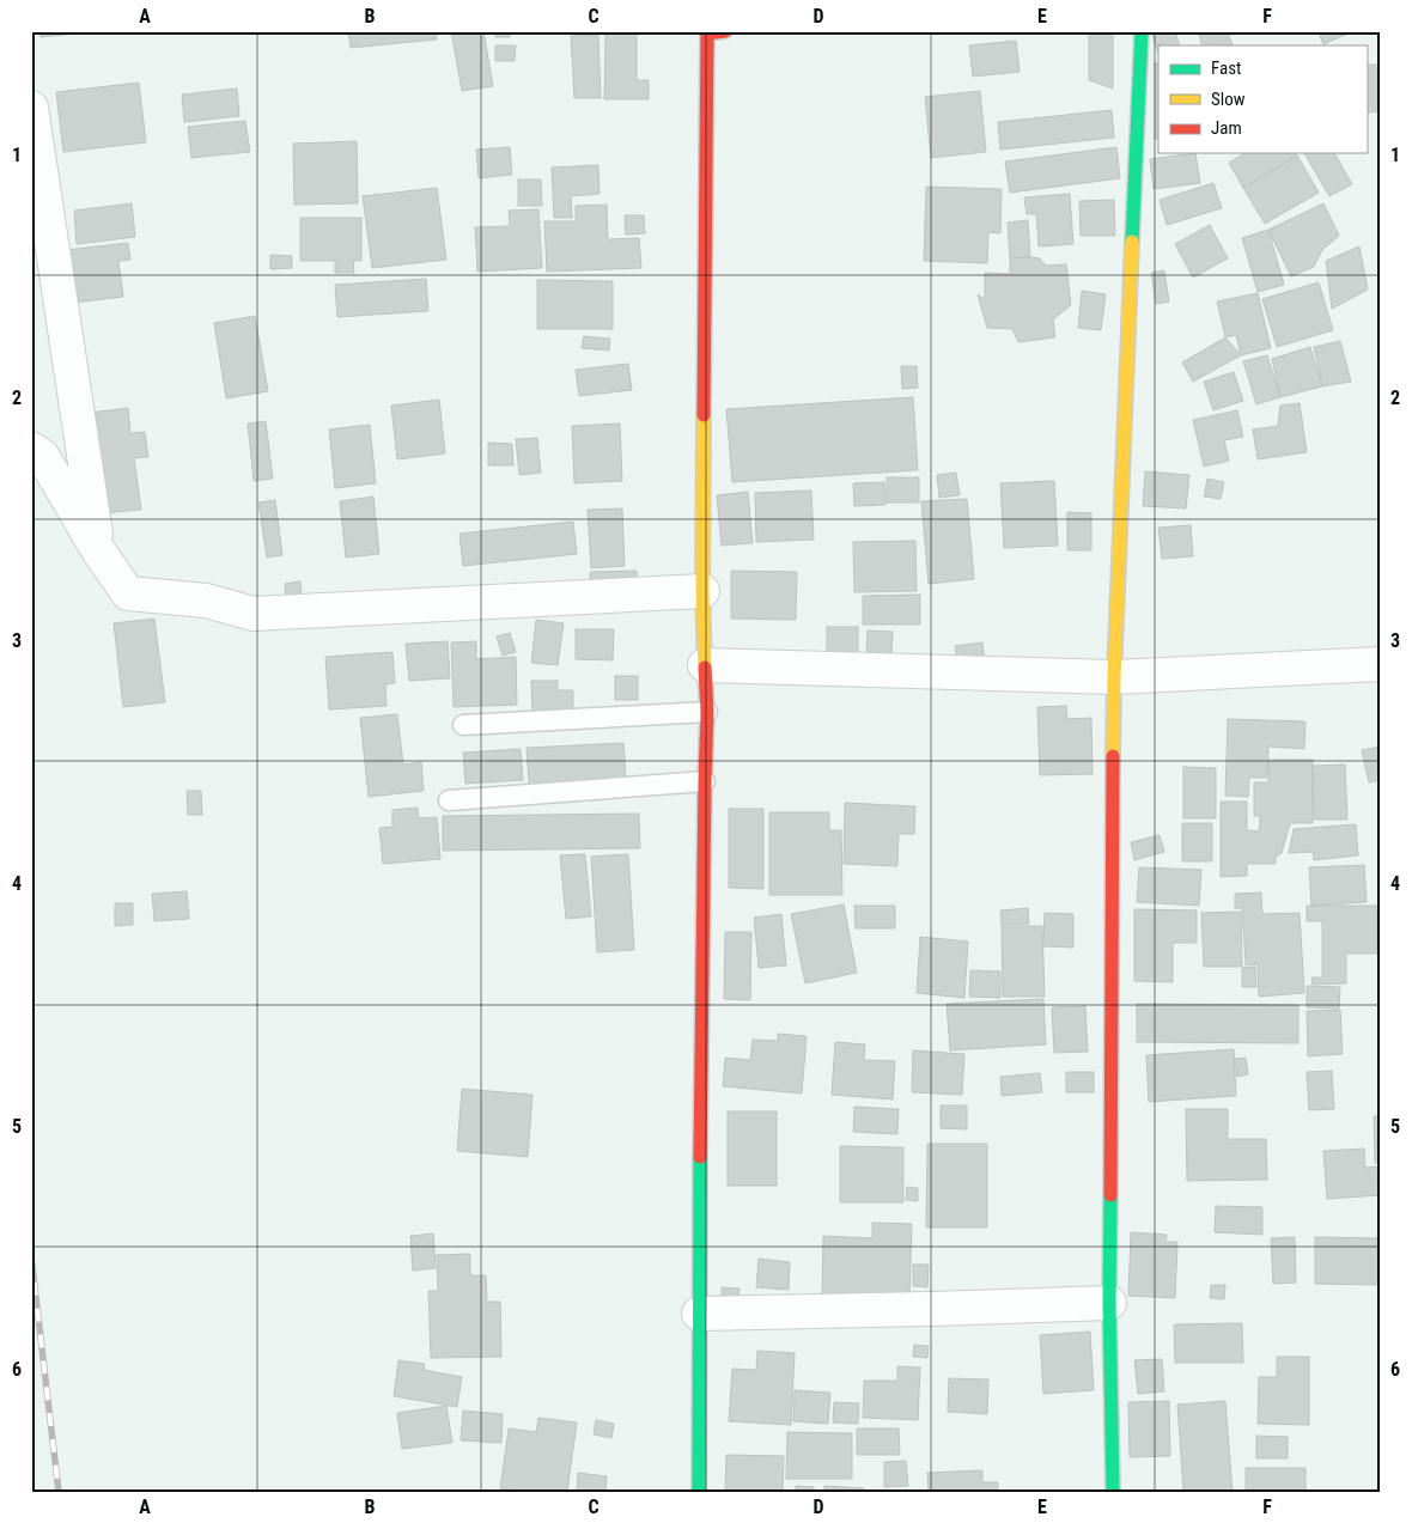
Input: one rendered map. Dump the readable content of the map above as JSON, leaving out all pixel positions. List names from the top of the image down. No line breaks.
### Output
{"legend":["Fast","Slow","Jam"],"grid":{"columns":["A","B","C","D","E","F"],"rows":["1","2","3","4","5","6"]}}
